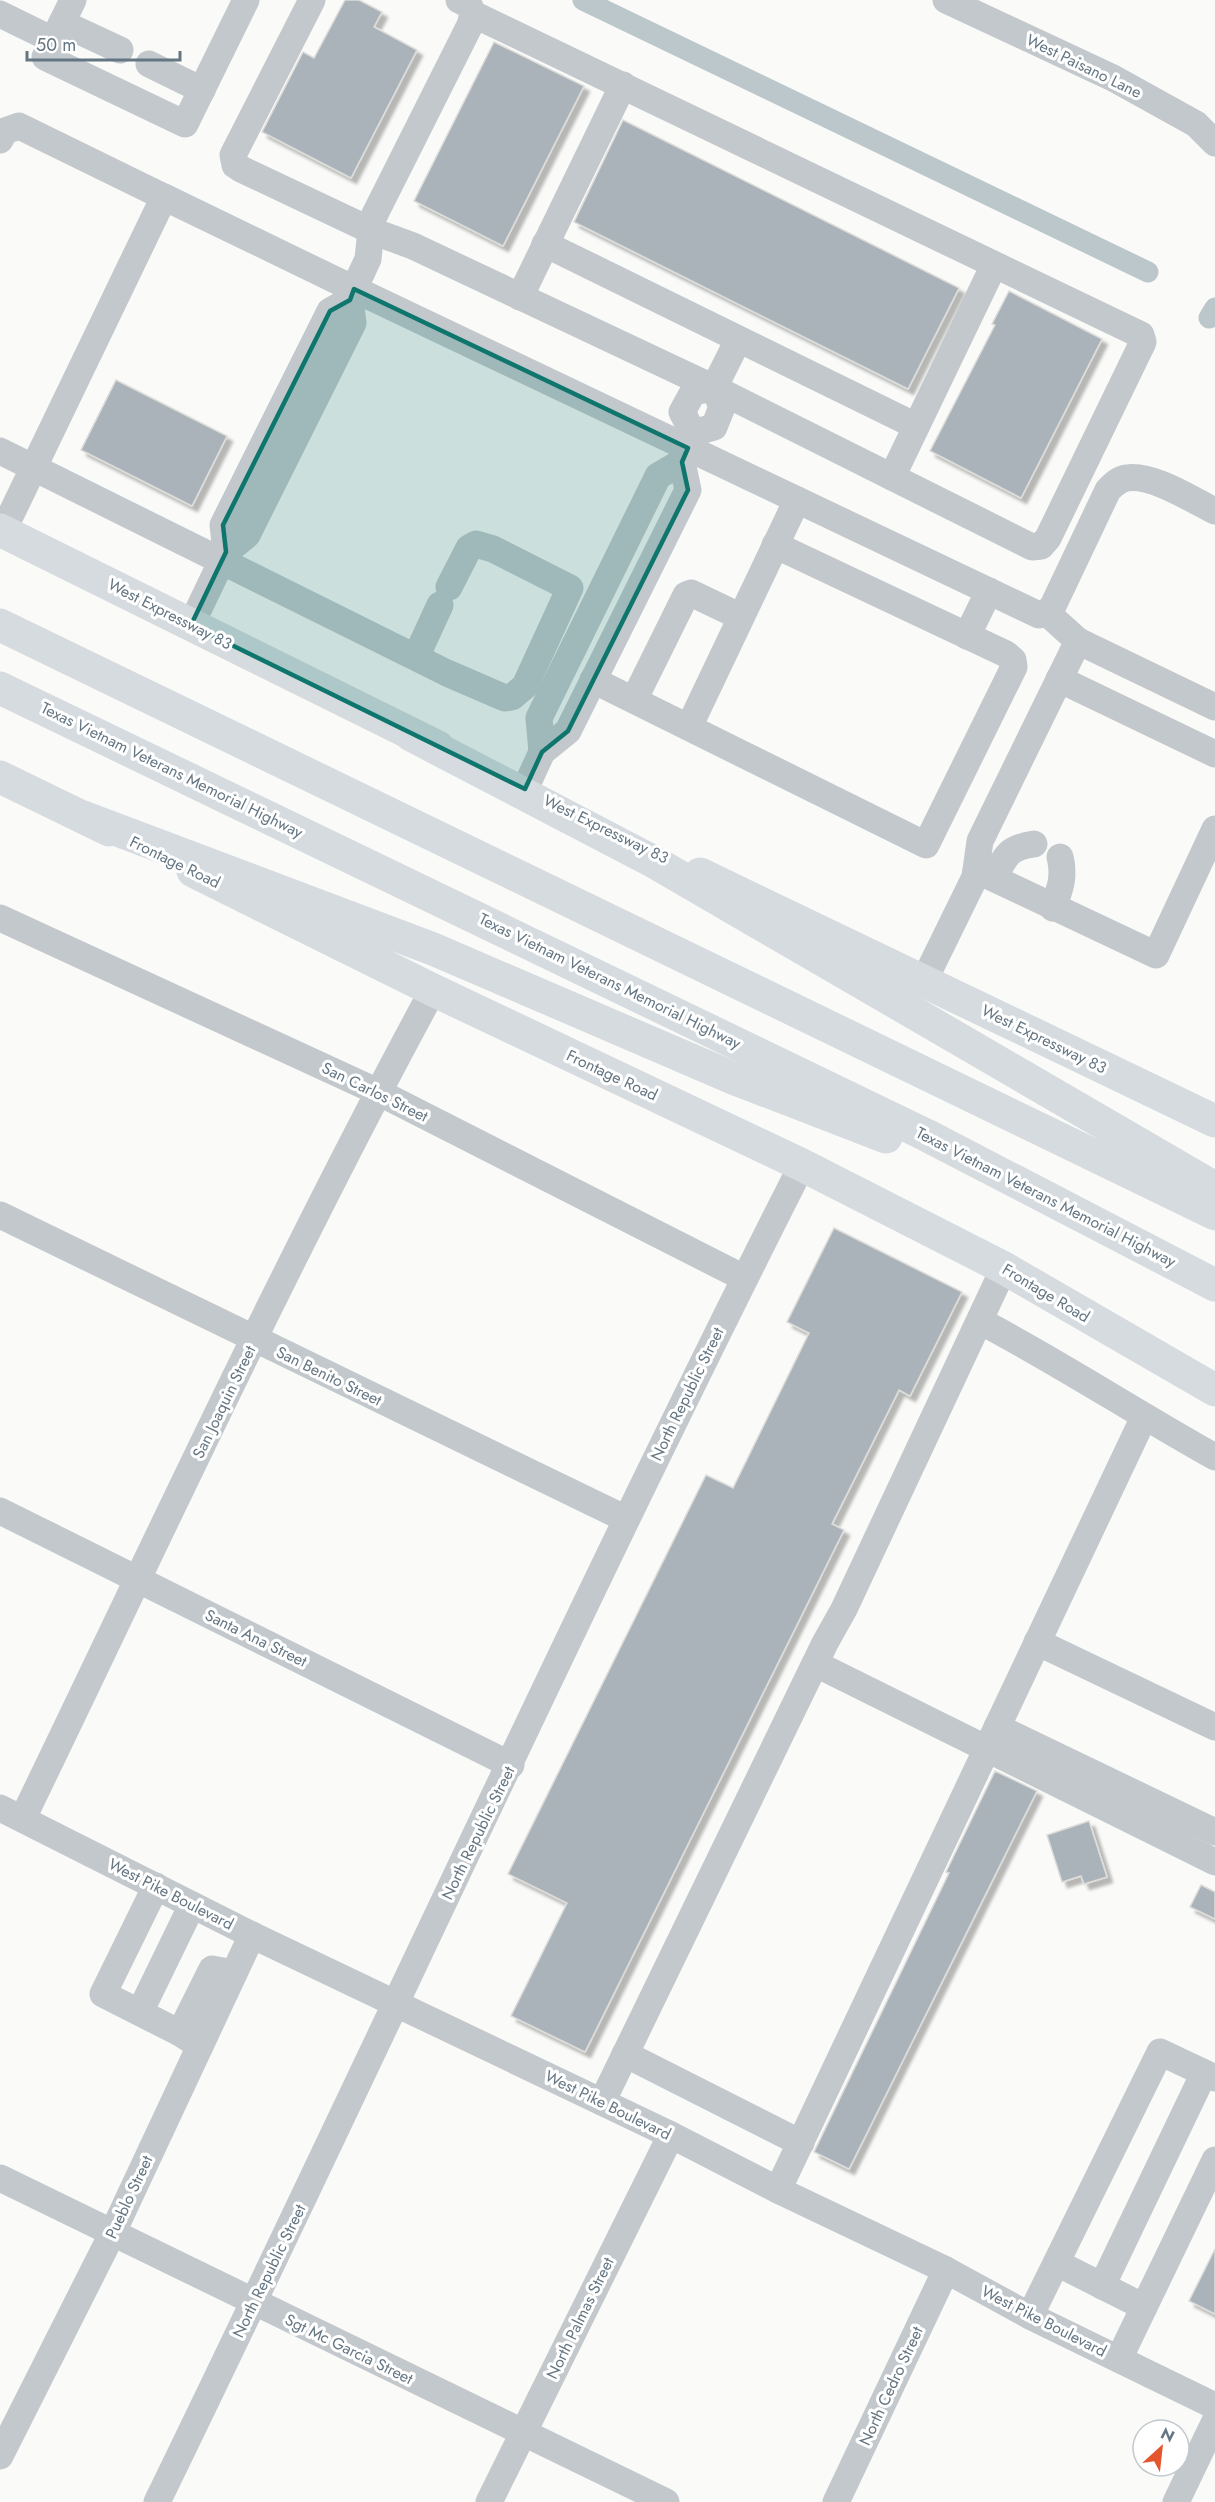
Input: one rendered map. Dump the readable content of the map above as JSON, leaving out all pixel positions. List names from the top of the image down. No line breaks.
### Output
{"streets":{"main road":["West Expressway 83","Texas Vietnam Veterans Memorial Highway","Frontage Road"],"street":["West Paisano Lane","San Carlos Street","San Benito Street","North Republic Street","San Joaquin Street","Santa Ana Street","West Pike Boulevard","Pueblo Street","North Palmas Street","Sgt Mc Garcia Street","North Cedro Street"]},"crossings":[["Frontage Road","North Republic Street"],["Frontage Road","San Joaquin Street"],["San Carlos Street","North Republic Street"],["San Carlos Street","San Joaquin Street"],["San Benito Street","North Republic Street"],["San Benito Street","San Joaquin Street"],["North Republic Street","Santa Ana Street"],["North Republic Street","West Pike Boulevard"],["North Republic Street","Sgt Mc Garcia Street"],["San Joaquin Street","Santa Ana Street"],["San Joaquin Street","West Pike Boulevard"],["West Pike Boulevard","Pueblo Street"],["West Pike Boulevard","North Palmas Street"],["West Pike Boulevard","North Cedro Street"],["Pueblo Street","Sgt Mc Garcia Street"],["North Palmas Street","Sgt Mc Garcia Street"]],"scale_bar":"50 m","north":"top right"}
